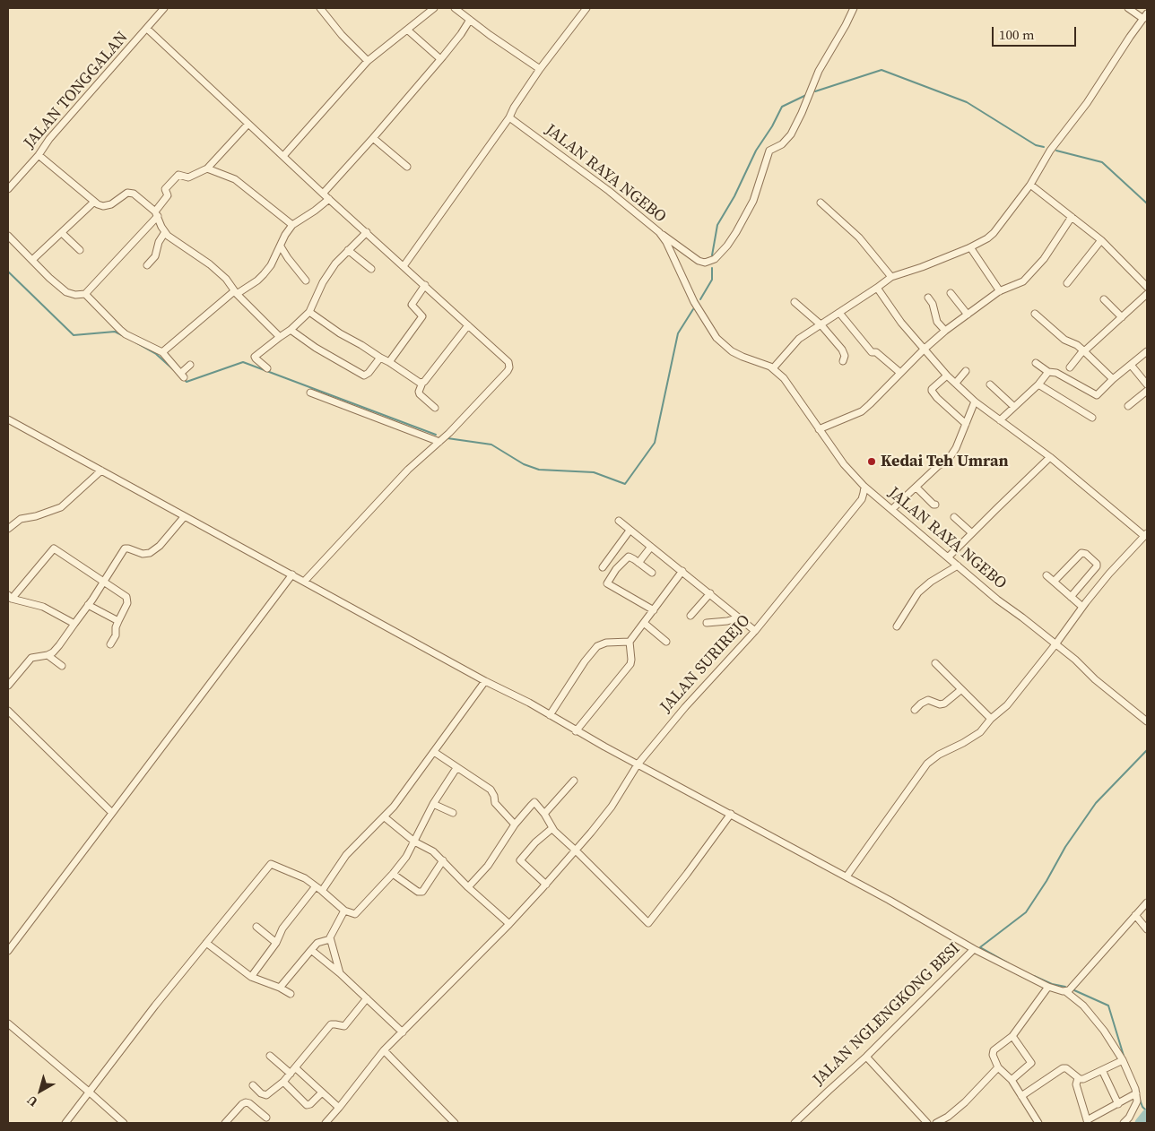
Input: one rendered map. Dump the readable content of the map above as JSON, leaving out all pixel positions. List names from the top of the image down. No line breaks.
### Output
{"streets":{"street":["JALAN TONGGALAN","JALAN RAYA NGEBO","JALAN SURIREJO","JALAN NGLENGKONG BESI"]},"crossings":[["JALAN RAYA NGEBO","JALAN SURIREJO"]],"places":["Kedai Teh Umran"],"scale_bar":"100 m","north":"bottom left"}
